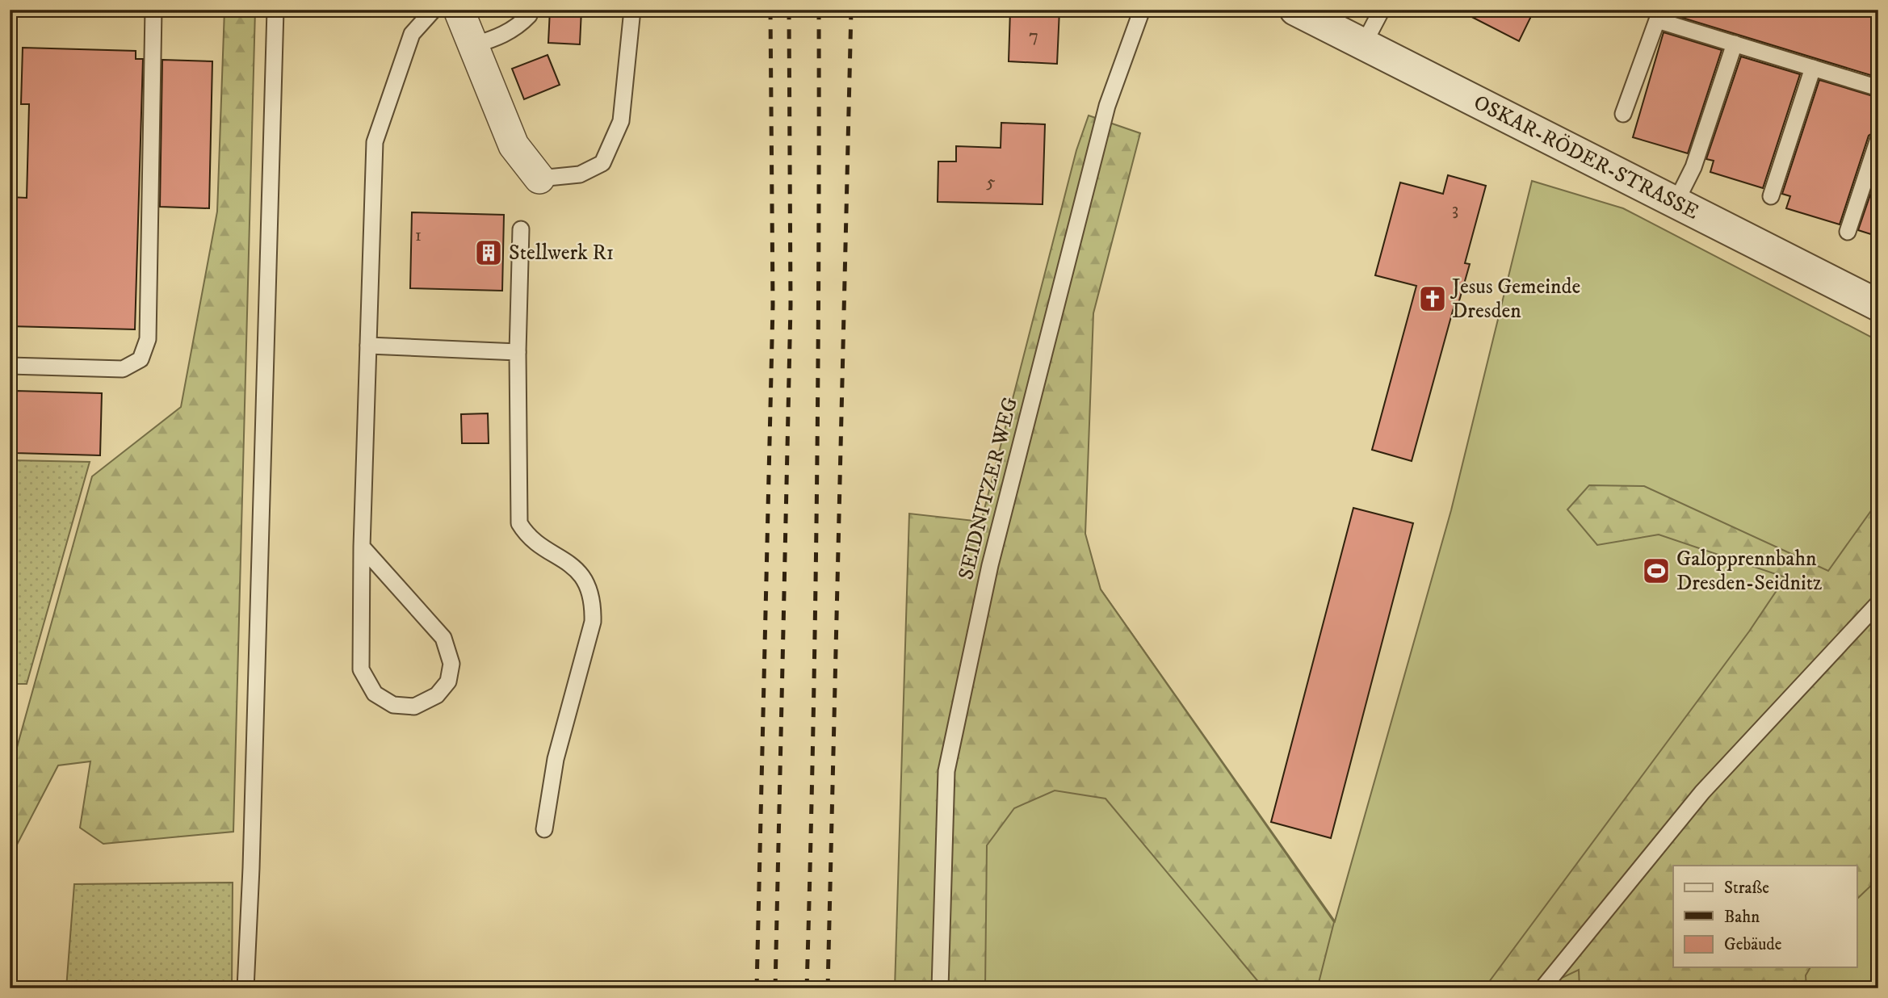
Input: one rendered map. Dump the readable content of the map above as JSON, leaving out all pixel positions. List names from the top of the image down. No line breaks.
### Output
{"streets":{"street":["OSKAR-RÖDER-STRASSE"],"lane":["SEIDNITZER WEG"]},"places":{"building":["Stellwerk R1"],"church":["Jesus Gemeinde Dresden"],"sports":["Galopprennbahn Dresden-Seidnitz"]},"house_numbers":["7","5","3","1"],"legend":["Straße","Bahn","Gebäude"]}
